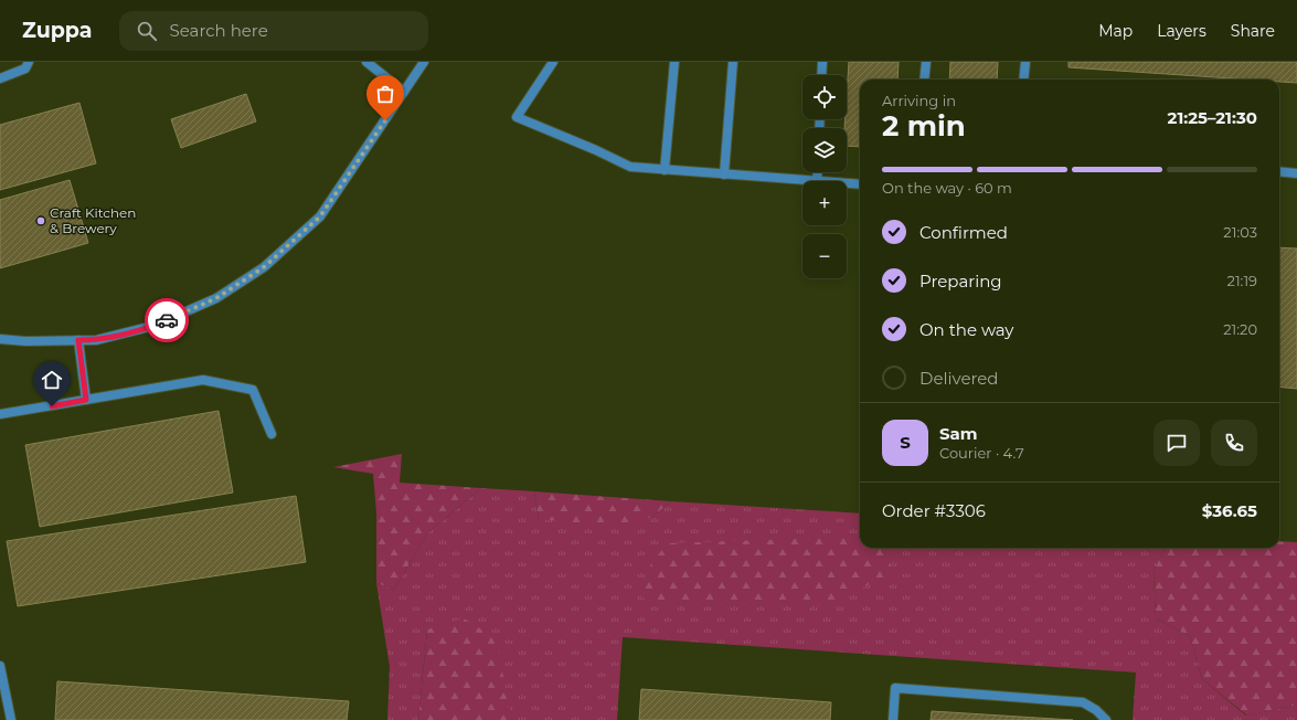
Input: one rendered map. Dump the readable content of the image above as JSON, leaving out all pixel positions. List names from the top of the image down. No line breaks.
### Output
{"places":["Craft Kitchen & Brewery"],"page":{"header":"Zuppa","search":"Search here","nav":["Map","Layers","Share"],"map_buttons":["+","−"],"heading":["2 min","Arriving in","21:25–21:30"],"panel":["Sam","Courier · 4.7","Order #3306","$36.65"],"bar":"On the way · 60 m","list":[["Confirmed","21:03"],["Preparing","21:19"],["On the way","21:20"],"Delivered"],"round":"S"}}
